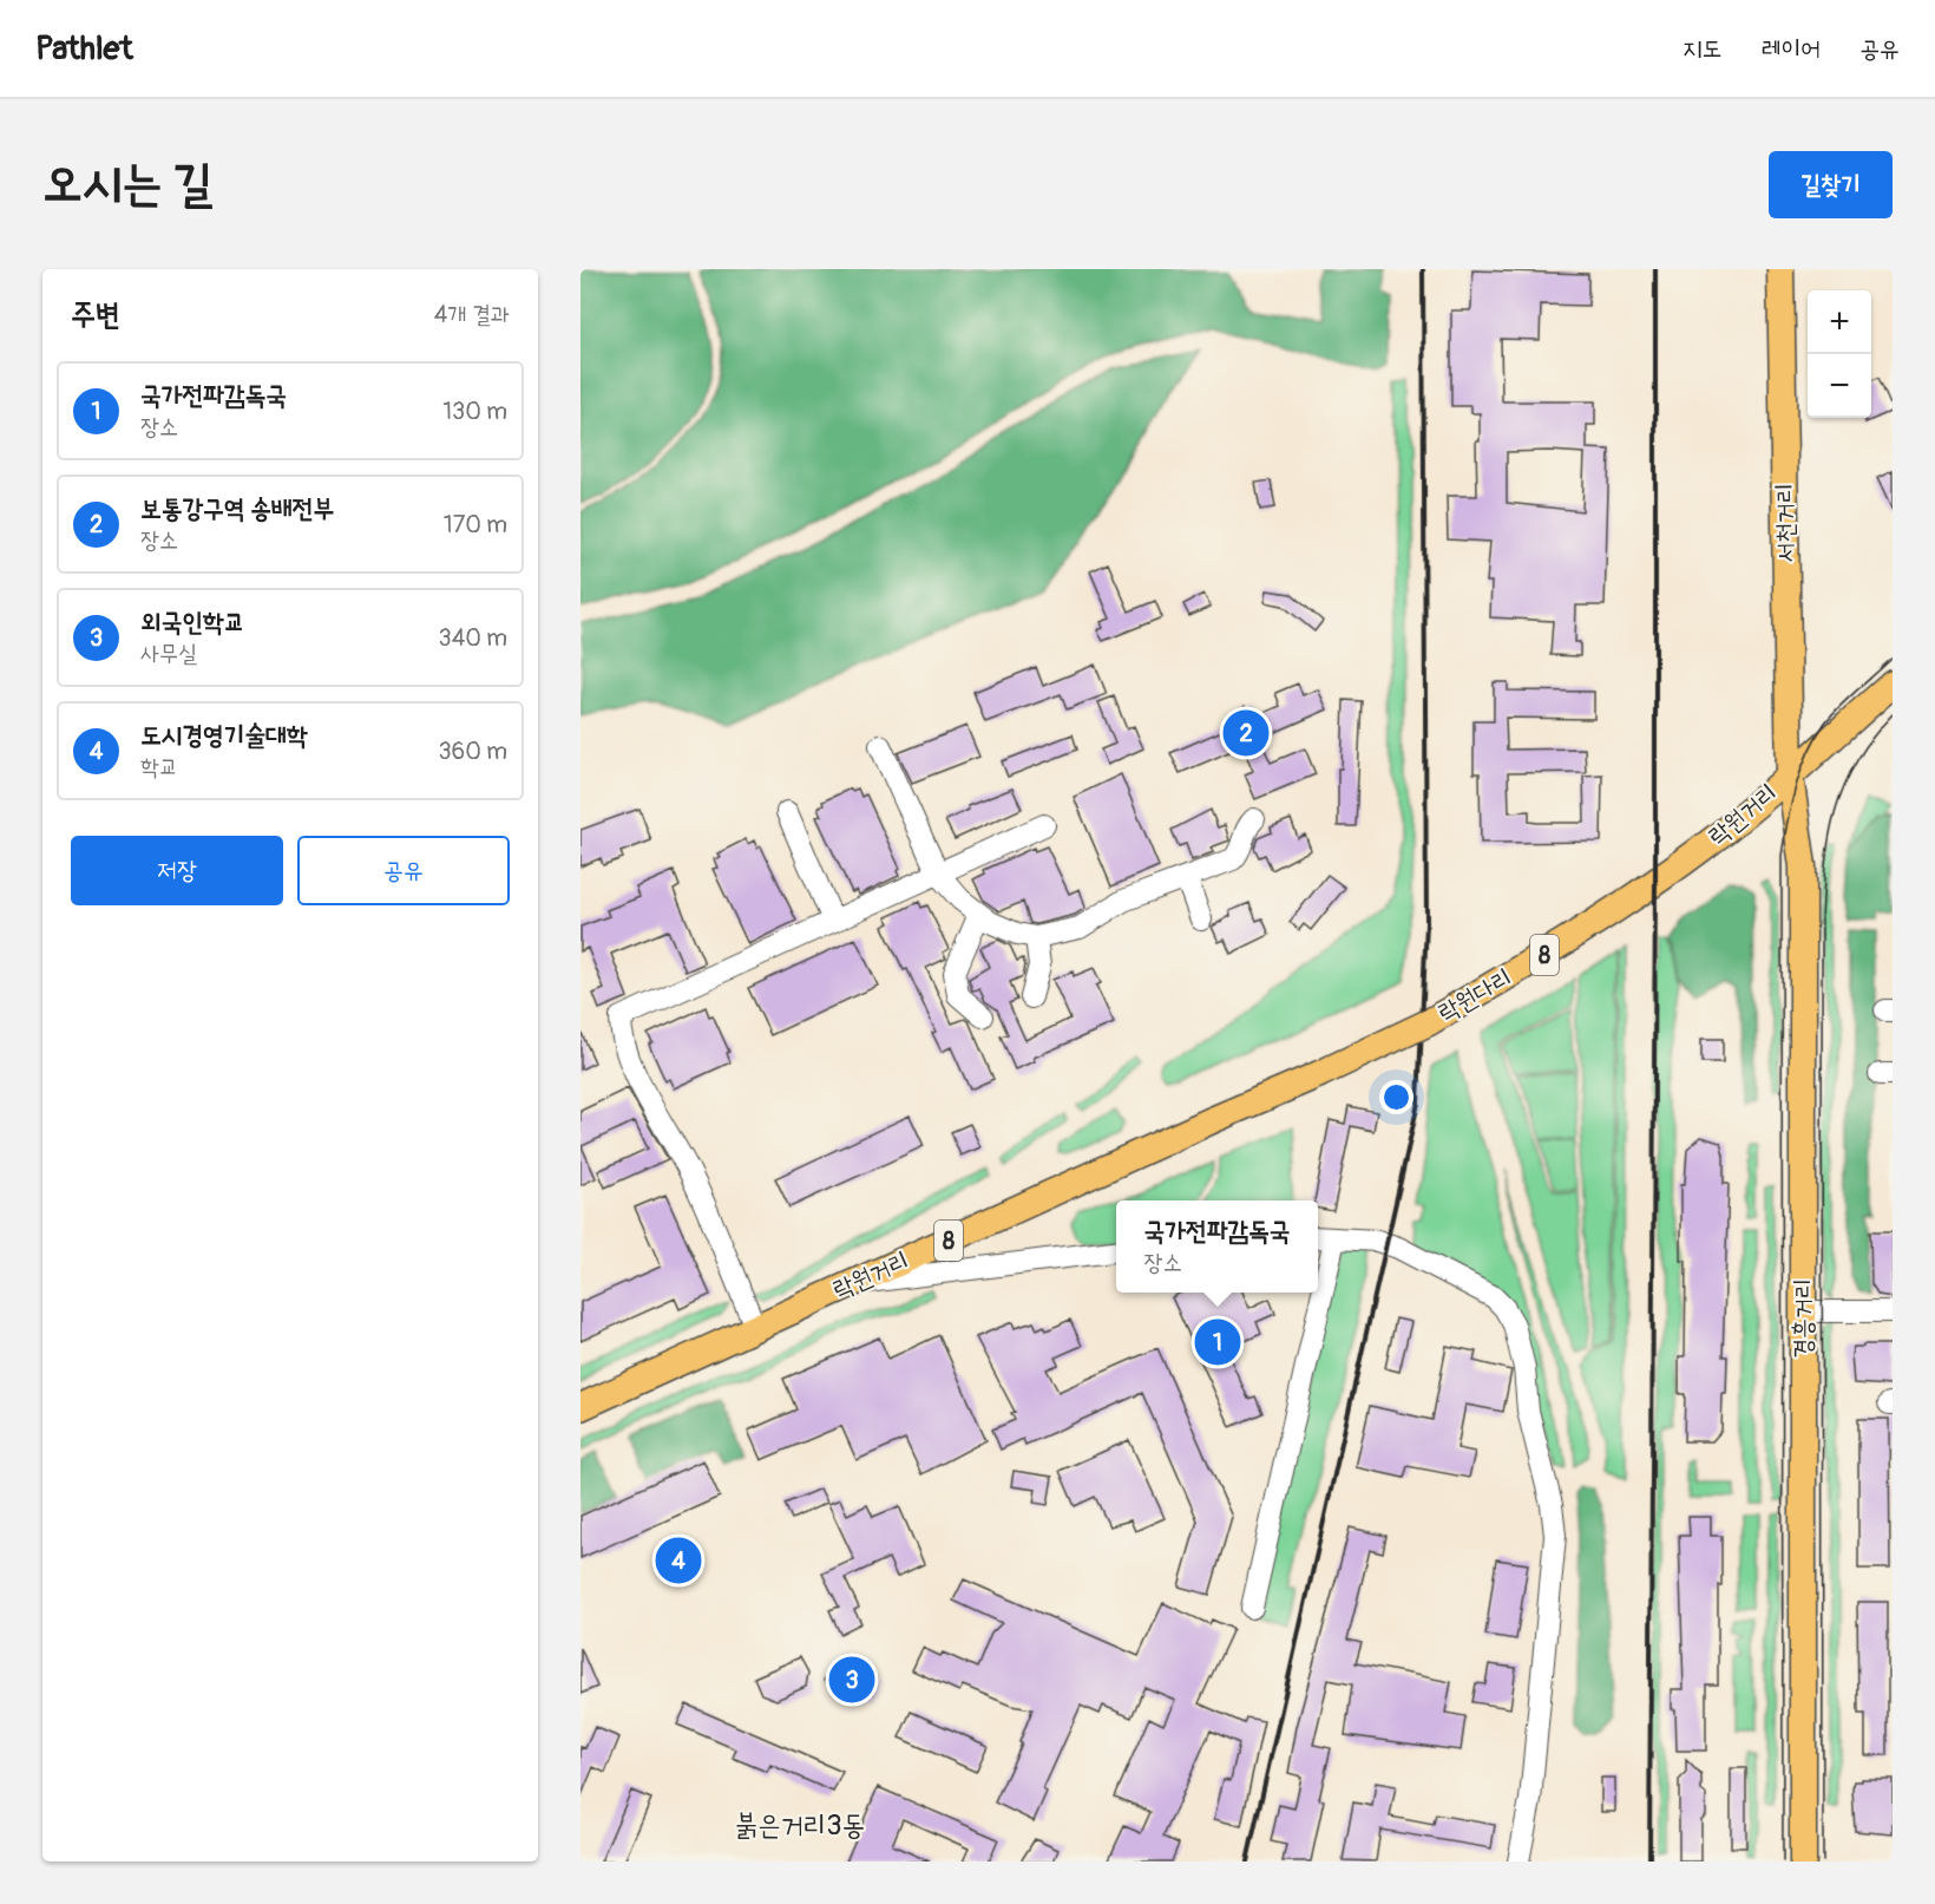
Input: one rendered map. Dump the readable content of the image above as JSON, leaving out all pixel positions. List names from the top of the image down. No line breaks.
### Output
{"streets":{"main road":["서천거리","락원거리","8","락원다리","경흥거리"]},"crossings":[["서천거리","락원거리"],["서천거리","8"],["서천거리","경흥거리"],["락원거리","8"],["락원거리","락원다리"],["락원거리","경흥거리"],["8","경흥거리"]],"districts":["붉은거리3동"],"page":{"header":"Pathlet","nav":["지도","레이어","공유"],"buttons":["길찾기",["저장","공유"]],"title":"오시는 길","heading":["주변","4개 결과"],"map_buttons":["+","−"],"list":[{"mark":"1","name":"국가전파감독국","note":"장소","value":"130 m"},{"mark":"2","name":"보통강구역 송배전부","note":"장소","value":"170 m"},{"mark":"3","name":"외국인학교","note":"사무실","value":"340 m"},{"mark":"4","name":"도시경영기술대학","note":"학교","value":"360 m"}],"pins":["2","1","4","3"],"popup":["국가전파감독국","장소"]}}
